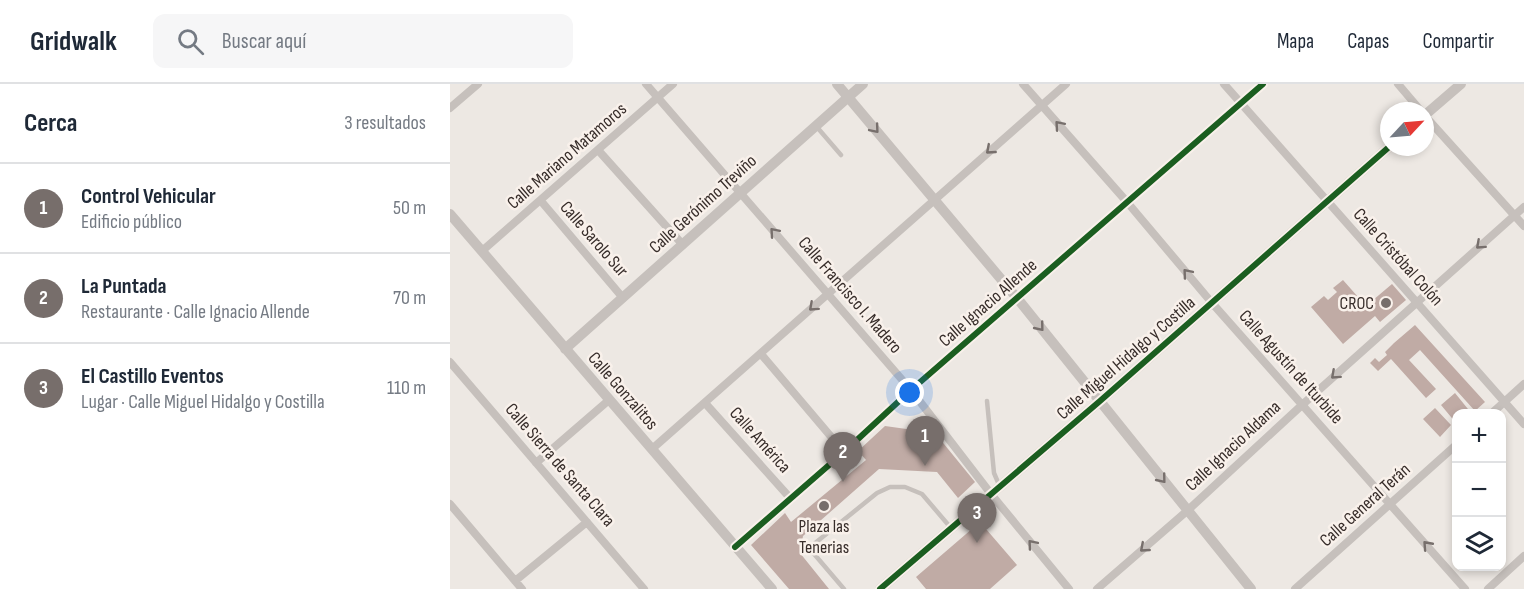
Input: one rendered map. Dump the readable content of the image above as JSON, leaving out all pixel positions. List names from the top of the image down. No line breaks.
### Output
{"streets":{"street":["Calle Mariano Matamoros","Calle Gerónimo Treviño","Calle Sarolo Sur","Calle Cristóbal Colón","Calle Francisco I. Madero","Calle Ignacio Allende","Calle Miguel Hidalgo y Costilla","Calle Agustín de Iturbide","Calle Gonzalitos","Calle América","Calle Ignacio Aldama","Calle Sierra de Santa Clara","Calle General Terán"]},"crossings":[["Calle Mariano Matamoros","Calle Sarolo Sur"],["Calle Mariano Matamoros","Calle Francisco I. Madero"],["Calle Mariano Matamoros","Calle Gonzalitos"],["Calle Gerónimo Treviño","Calle Sarolo Sur"],["Calle Gerónimo Treviño","Calle Francisco I. Madero"],["Calle Gerónimo Treviño","Calle Gonzalitos"],["Calle Cristóbal Colón","Calle Ignacio Allende"],["Calle Cristóbal Colón","Calle Miguel Hidalgo y Costilla"],["Calle Cristóbal Colón","Calle Ignacio Aldama"],["Calle Francisco I. Madero","Calle Ignacio Allende"],["Calle Francisco I. Madero","Calle Miguel Hidalgo y Costilla"],["Calle Ignacio Allende","Calle Agustín de Iturbide"],["Calle Ignacio Allende","Calle Gonzalitos"],["Calle Ignacio Allende","Calle América"],["Calle Miguel Hidalgo y Costilla","Calle Agustín de Iturbide"],["Calle Agustín de Iturbide","Calle Ignacio Aldama"],["Calle Agustín de Iturbide","Calle General Terán"]],"one_way":["Calle Francisco I. Madero","Calle Agustín de Iturbide","Calle Ignacio Aldama"],"places":["CROC","Plaza las Tenerias"],"north":"top right","page":{"header":"Gridwalk","search":"Buscar aquí","nav":["Mapa","Capas","Compartir"],"heading":["Cerca","3 resultados"],"list":[{"mark":"1","name":"Control Vehicular","note":"Edificio público","value":"50 m"},{"mark":"2","name":"La Puntada","note":"Restaurante · Calle Ignacio Allende","value":"70 m"},{"mark":"3","name":"El Castillo Eventos","note":"Lugar · Calle Miguel Hidalgo y Costilla","value":"110 m"}],"map_buttons":["+","−"],"pins":["1","2","3"]}}
